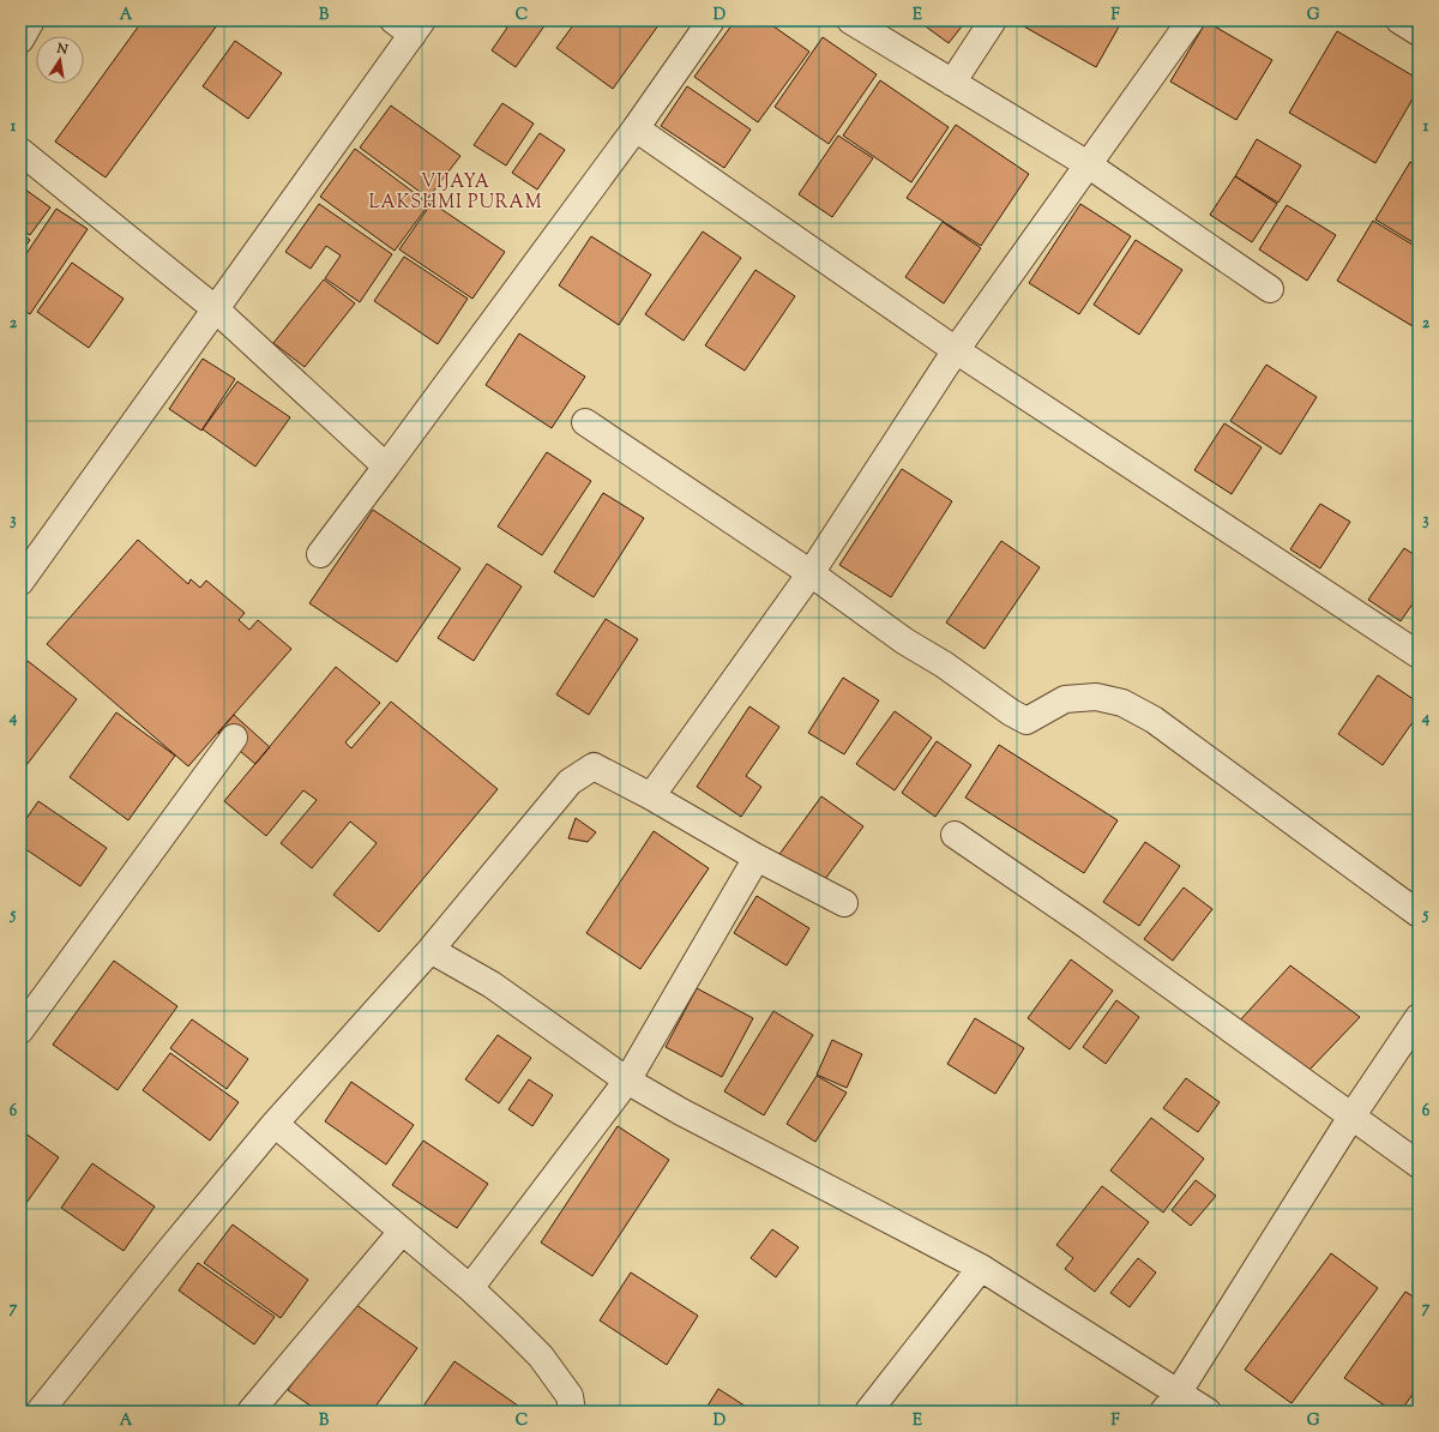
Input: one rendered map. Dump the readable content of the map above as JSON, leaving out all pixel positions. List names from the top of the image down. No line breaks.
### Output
{"districts":["VIJAYA LAKSHMI PURAM"],"north":"top","grid":{"columns":["A","B","C","D","E","F","G"],"rows":["1","2","3","4","5","6","7"]}}
